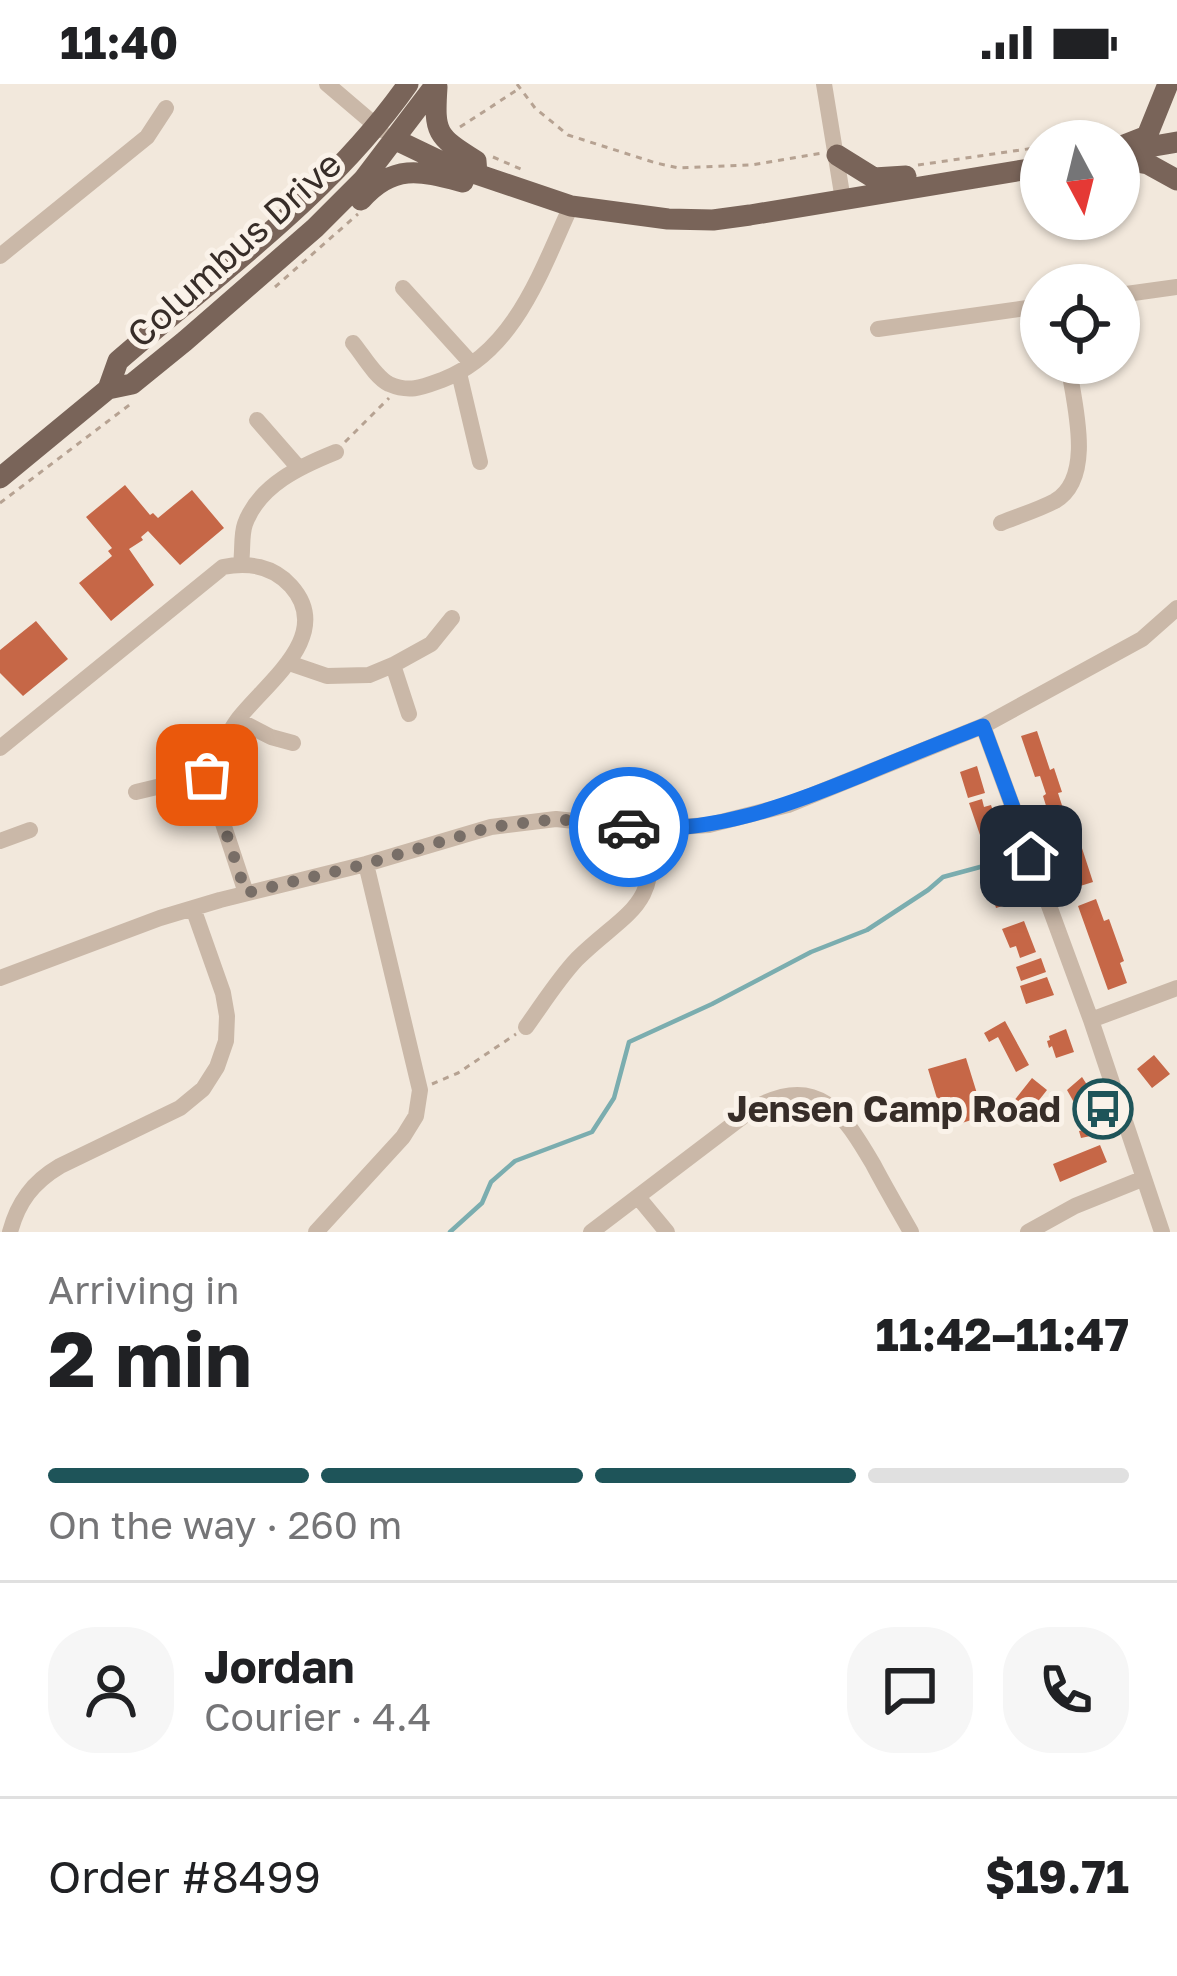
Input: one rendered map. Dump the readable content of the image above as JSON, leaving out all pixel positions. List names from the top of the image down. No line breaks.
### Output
{"streets":{"main road":["Columbus Drive"]},"places":{"bus stop":["Jensen Camp Road"]},"north":"bottom","page":{"status":"11:40","heading":["2 min","Arriving in","11:42–11:47"],"panel":["Jordan","Courier · 4.4","Order #8499","$19.71"],"bar":"On the way · 260 m"}}
